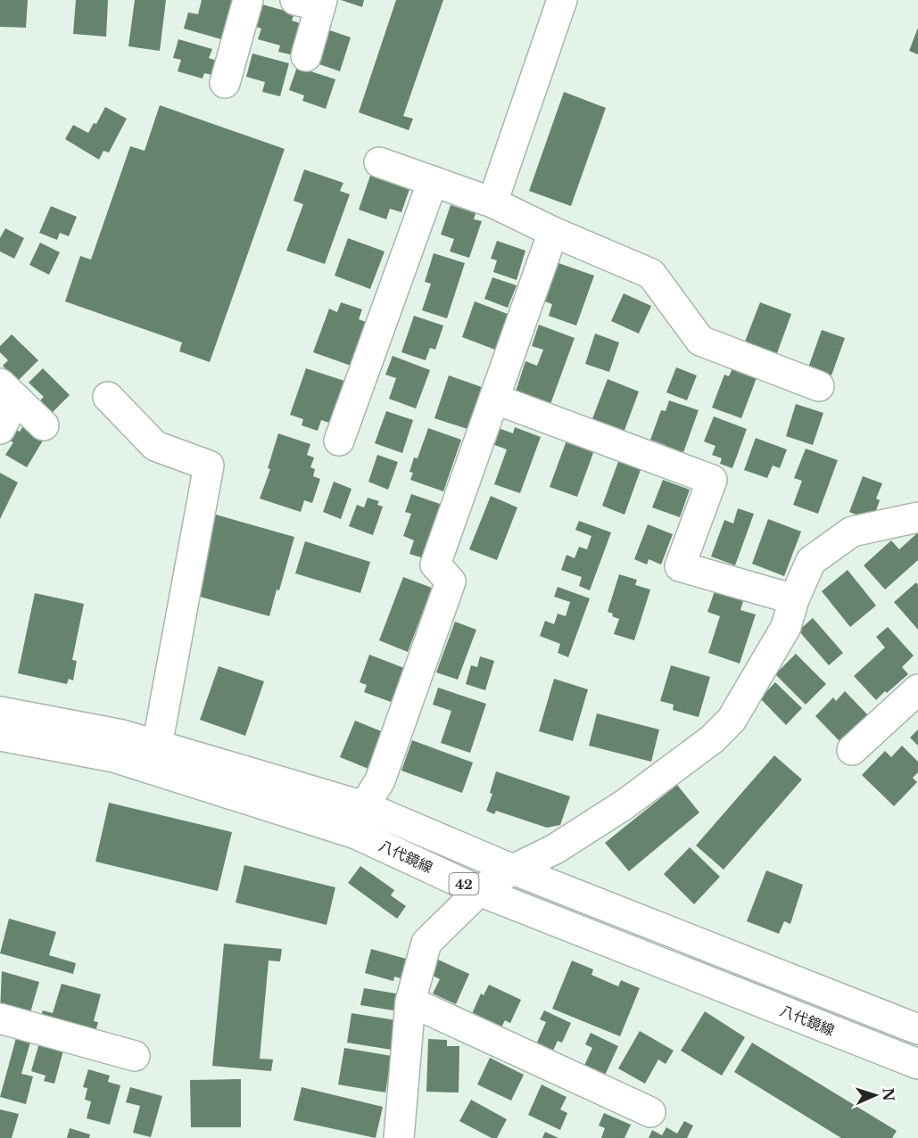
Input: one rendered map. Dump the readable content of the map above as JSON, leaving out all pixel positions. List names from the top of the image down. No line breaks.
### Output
{"streets":{"street":["八代鏡線","42"]},"north":"right"}
